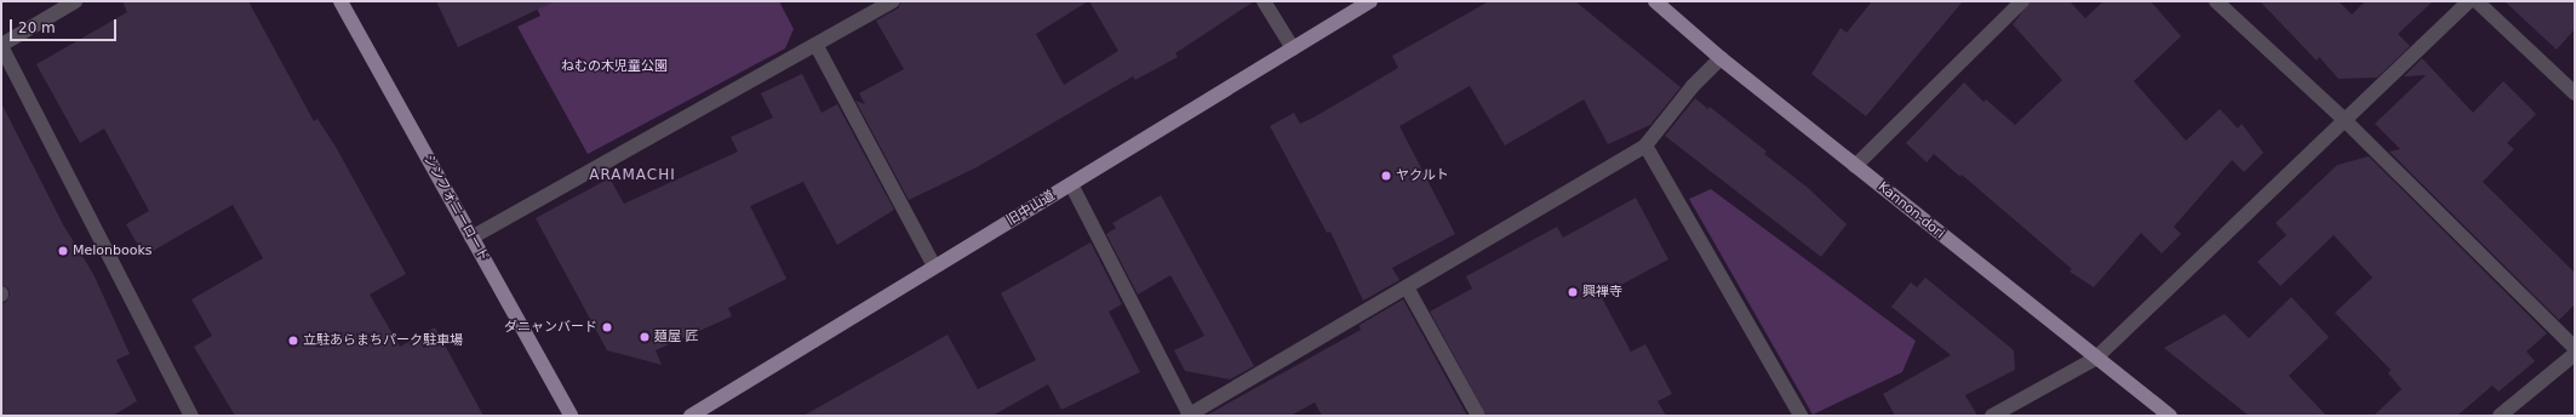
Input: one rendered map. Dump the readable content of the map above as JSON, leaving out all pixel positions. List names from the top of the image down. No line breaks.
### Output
{"streets":{"main road":["シンフォニーロード","旧中山道","Kannon-dori"]},"districts":["ARAMACHI"],"parks":["ねむの木児童公園"],"places":["ヤクルト","Melonbooks","興禅寺","ダニャンバード","麺屋 匠","立駐あらまちパーク駐車場"],"scale_bar":"20 m"}
